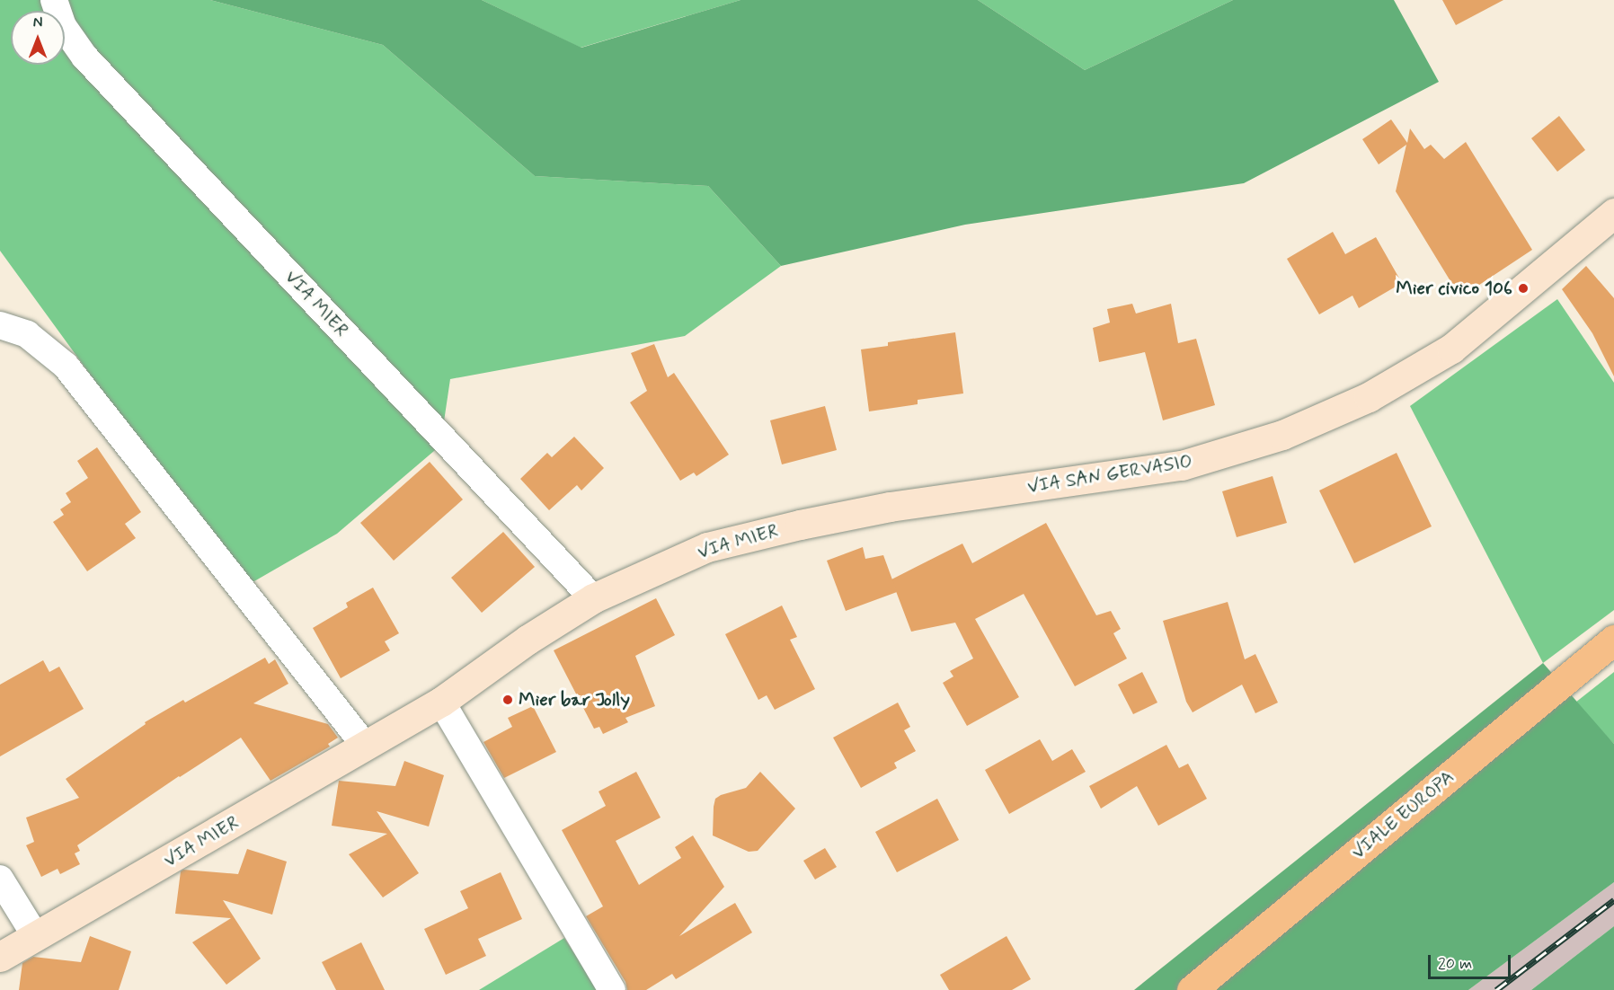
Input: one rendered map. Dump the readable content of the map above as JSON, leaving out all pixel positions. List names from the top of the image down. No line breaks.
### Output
{"streets":{"main road":["VIALE EUROPA"],"street":["VIA MIER","VIA SAN GERVASIO"]},"crossings":[["VIA MIER","VIA SAN GERVASIO"]],"places":["Mier civico 106","Mier bar Jolly"],"scale_bar":"20 m","north":"top"}
